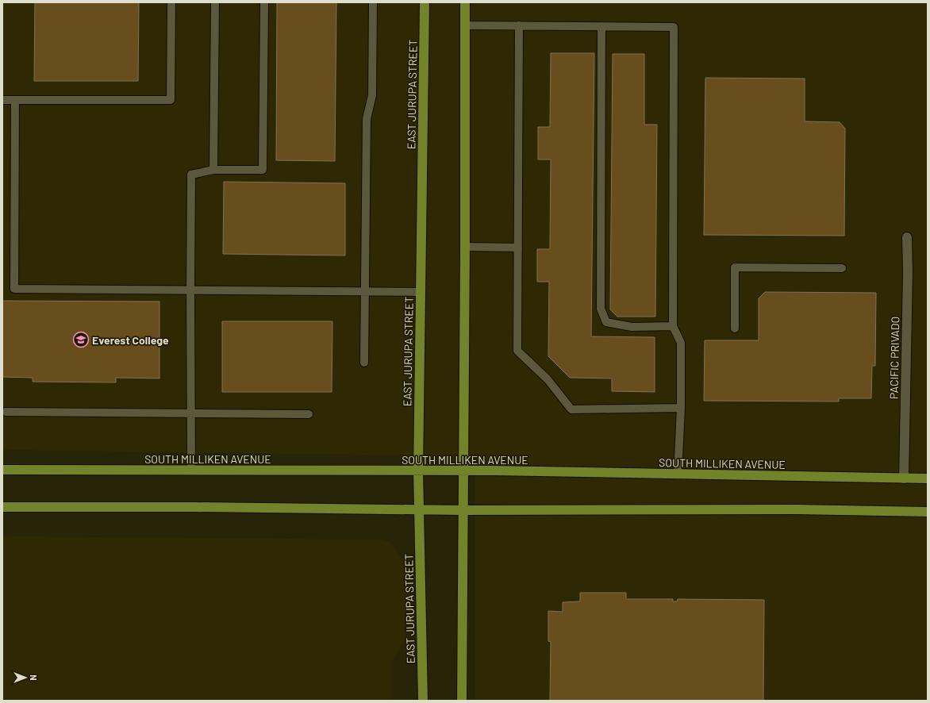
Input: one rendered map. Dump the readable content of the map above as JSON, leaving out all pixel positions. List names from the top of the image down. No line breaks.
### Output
{"streets":{"main road":["EAST JURUPA STREET","SOUTH MILLIKEN AVENUE"],"street":["PACIFIC PRIVADO"]},"crossings":[["EAST JURUPA STREET","SOUTH MILLIKEN AVENUE"],["PACIFIC PRIVADO","SOUTH MILLIKEN AVENUE"]],"places":{"school or university":["Everest College"]},"north":"right"}
